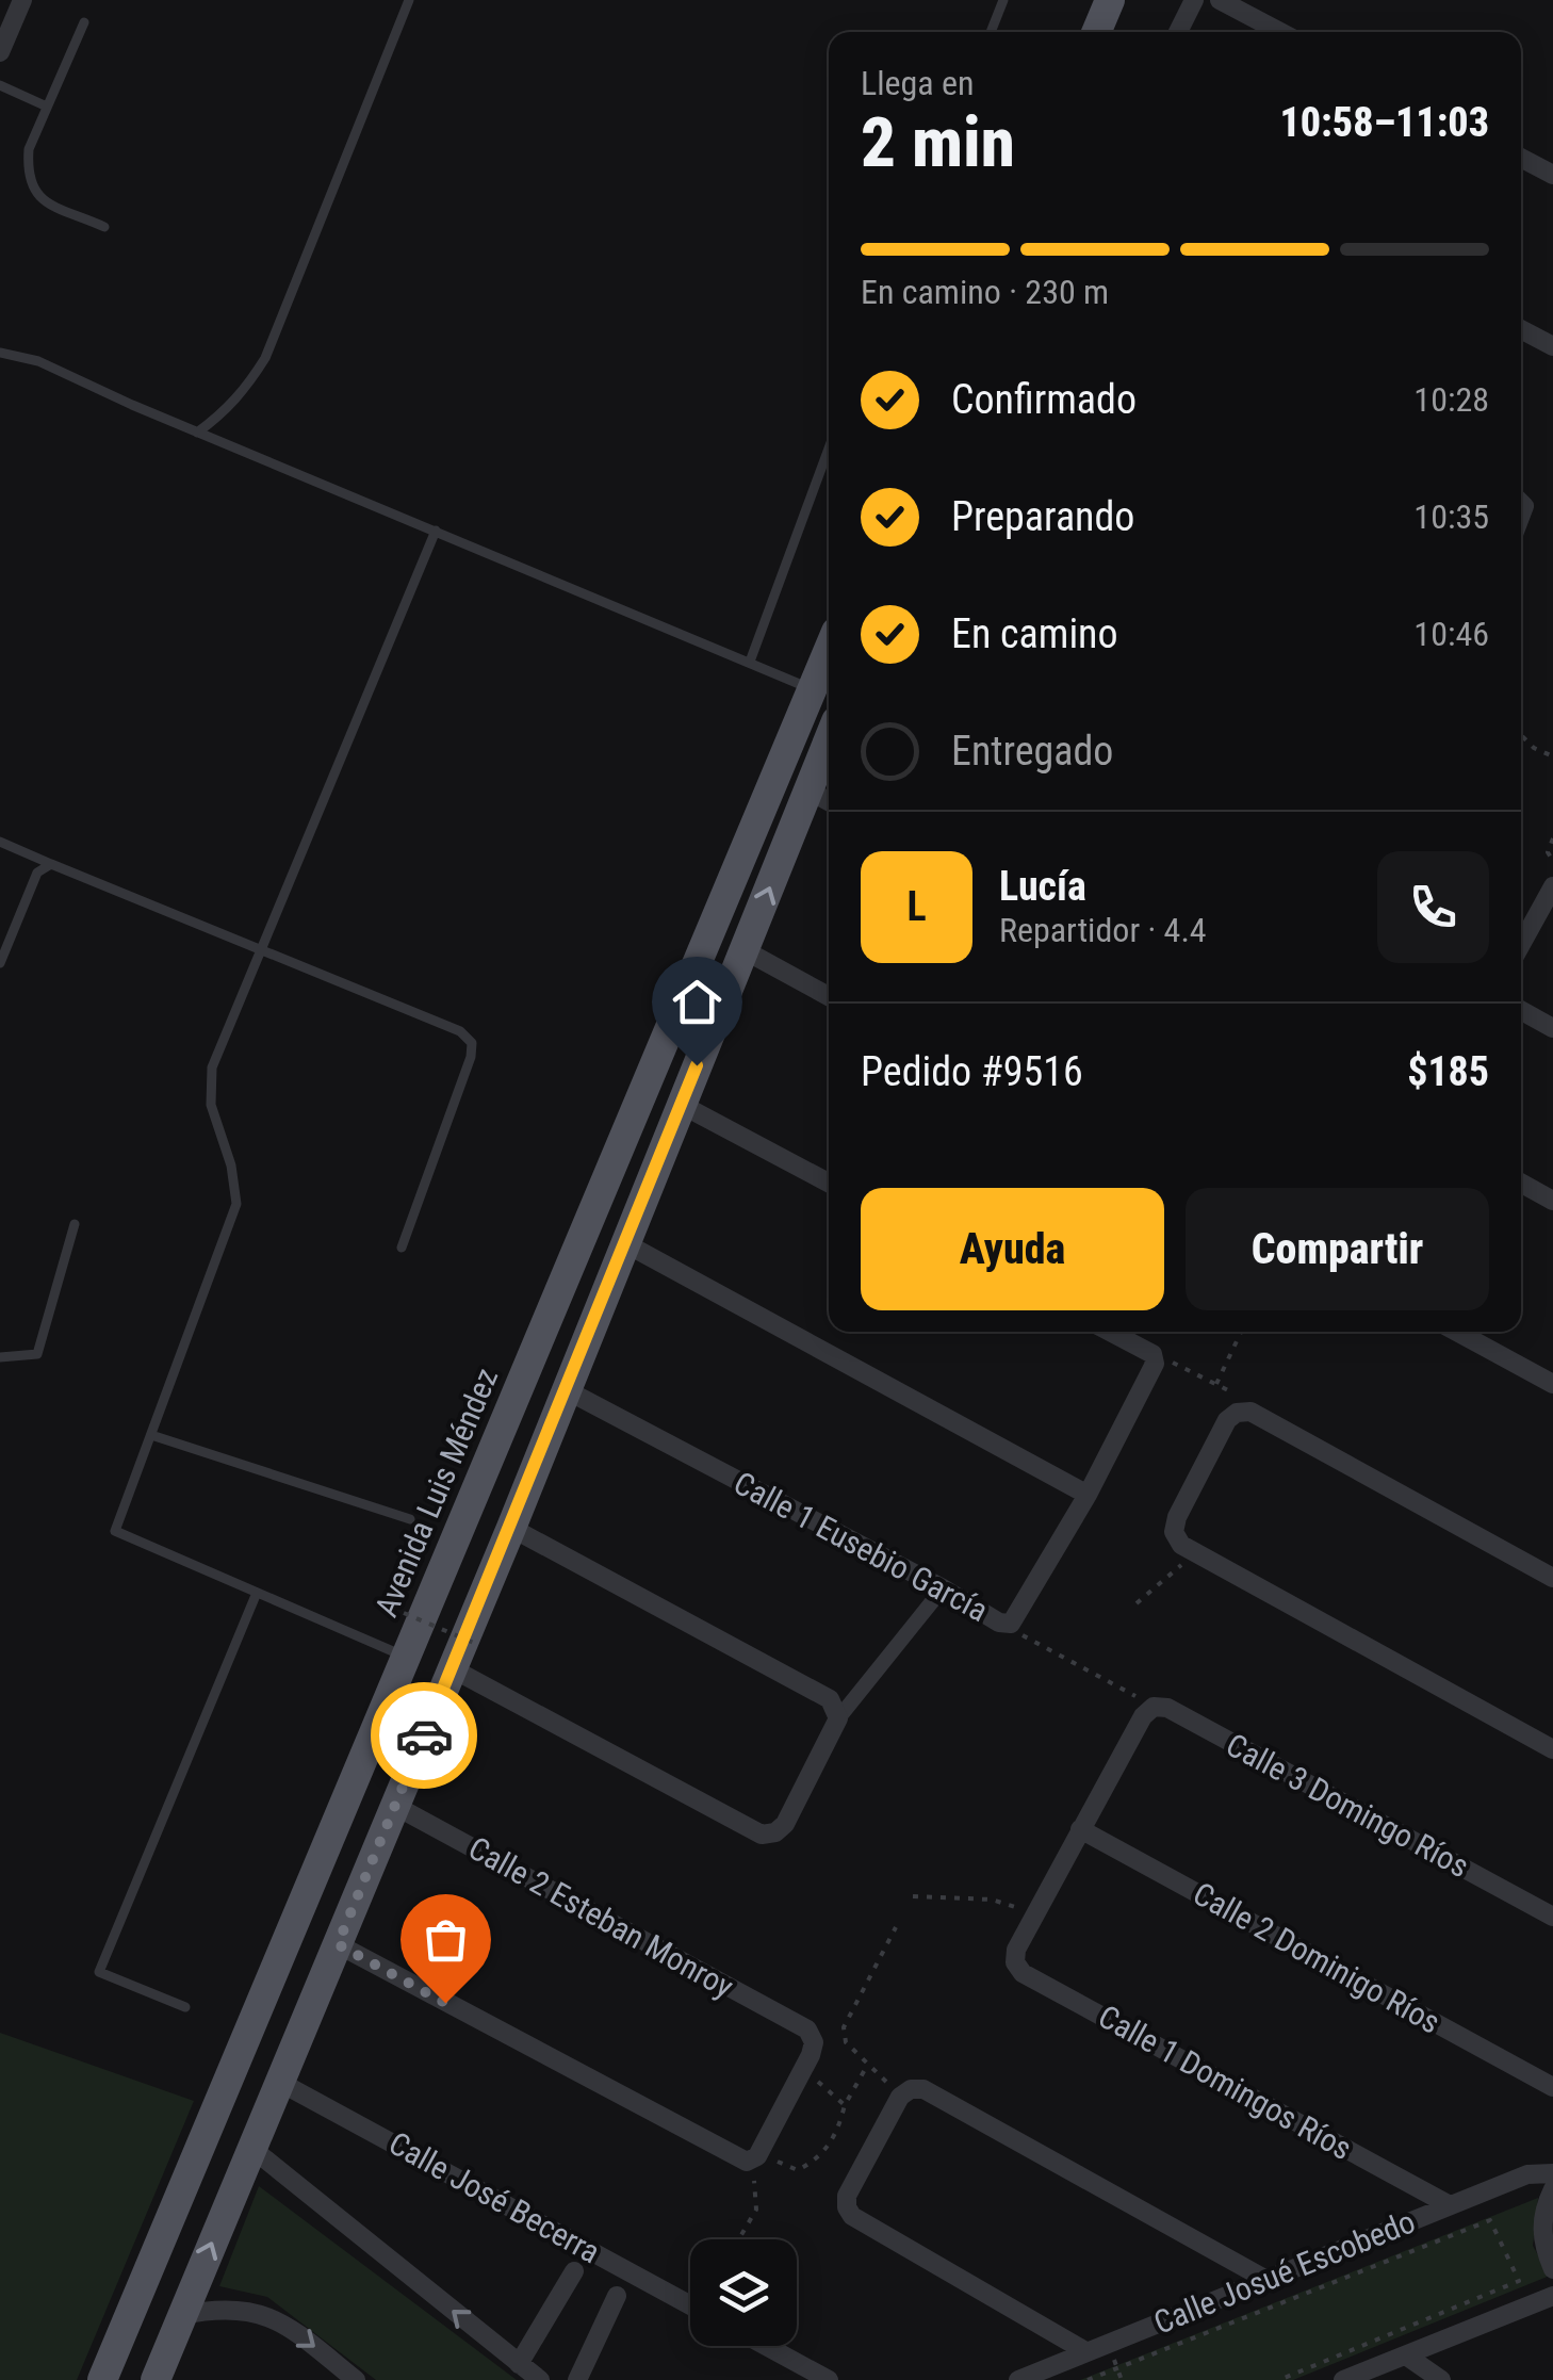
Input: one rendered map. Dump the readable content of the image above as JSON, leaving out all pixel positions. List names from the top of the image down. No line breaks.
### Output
{"streets":{"main road":["Avenida Luis Méndez"],"street":["Calle 1 Eusebio García","Calle 3 Domingo Ríos","Calle 2 Esteban Monroy","Calle 2 Dominigo Ríos","Calle 1 Domingos Ríos","Calle José Becerra","Calle Josué Escobedo"]},"crossings":[["Calle 1 Eusebio García","Calle 3 Domingo Ríos"],["Calle 1 Domingos Ríos","Calle Josué Escobedo"]],"page":{"heading":["2 min","Llega en","10:58–11:03"],"panel":["Lucía","Repartidor · 4.4","Pedido #9516","$185"],"bar":"En camino · 230 m","list":[["Confirmado","10:28"],["Preparando","10:35"],["En camino","10:46"],"Entregado"],"round":"L","buttons":["Ayuda","Compartir"]}}
